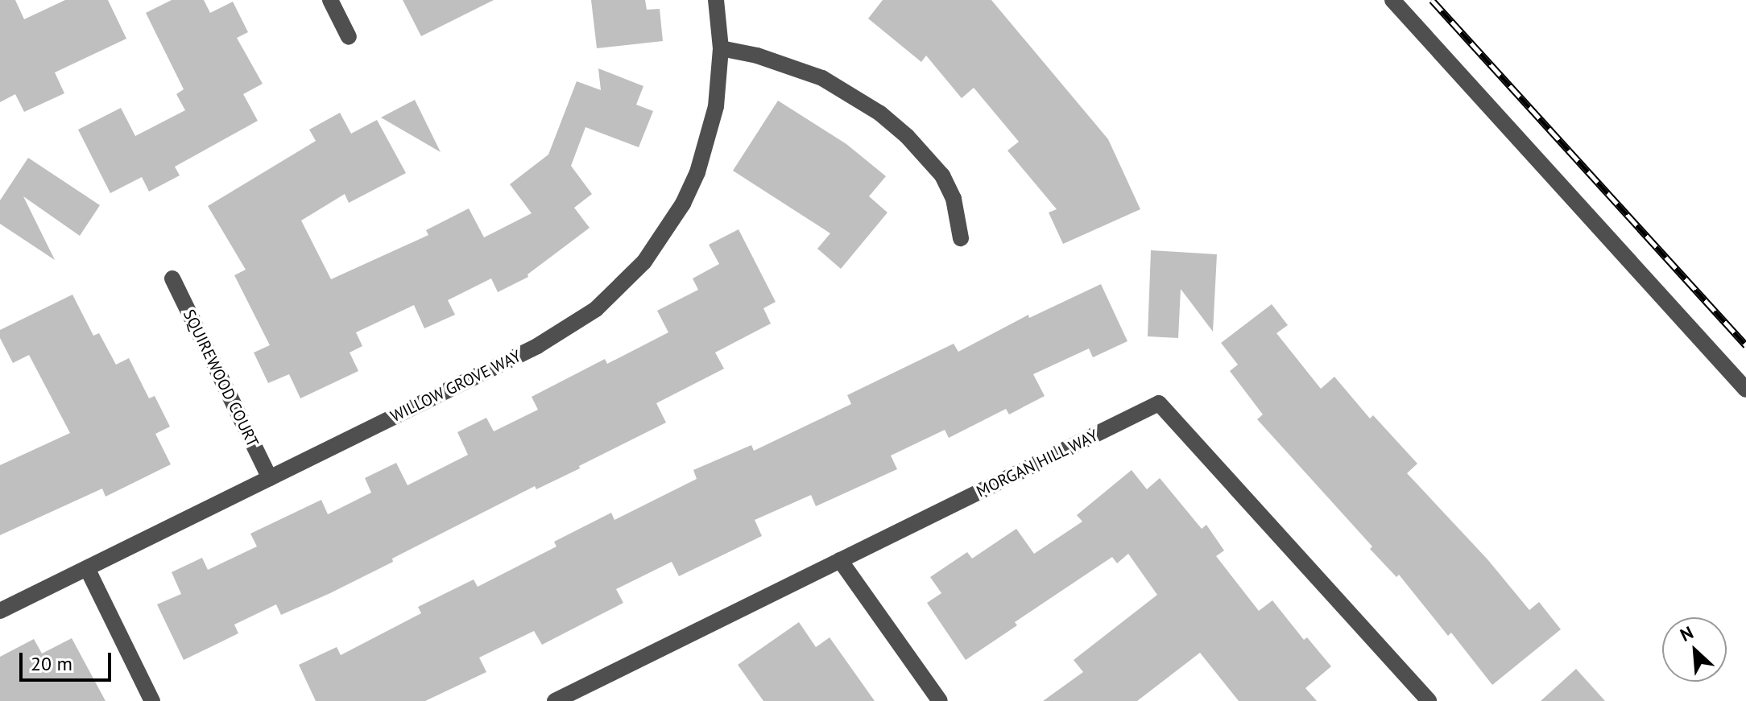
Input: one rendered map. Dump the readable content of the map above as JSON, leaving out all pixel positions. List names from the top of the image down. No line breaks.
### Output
{"streets":{"street":["SQUIREWOOD COURT","WILLOW GROVE WAY","MORGAN HILL WAY"]},"crossings":[["SQUIREWOOD COURT","WILLOW GROVE WAY"]],"scale_bar":"20 m","north":"top left"}
